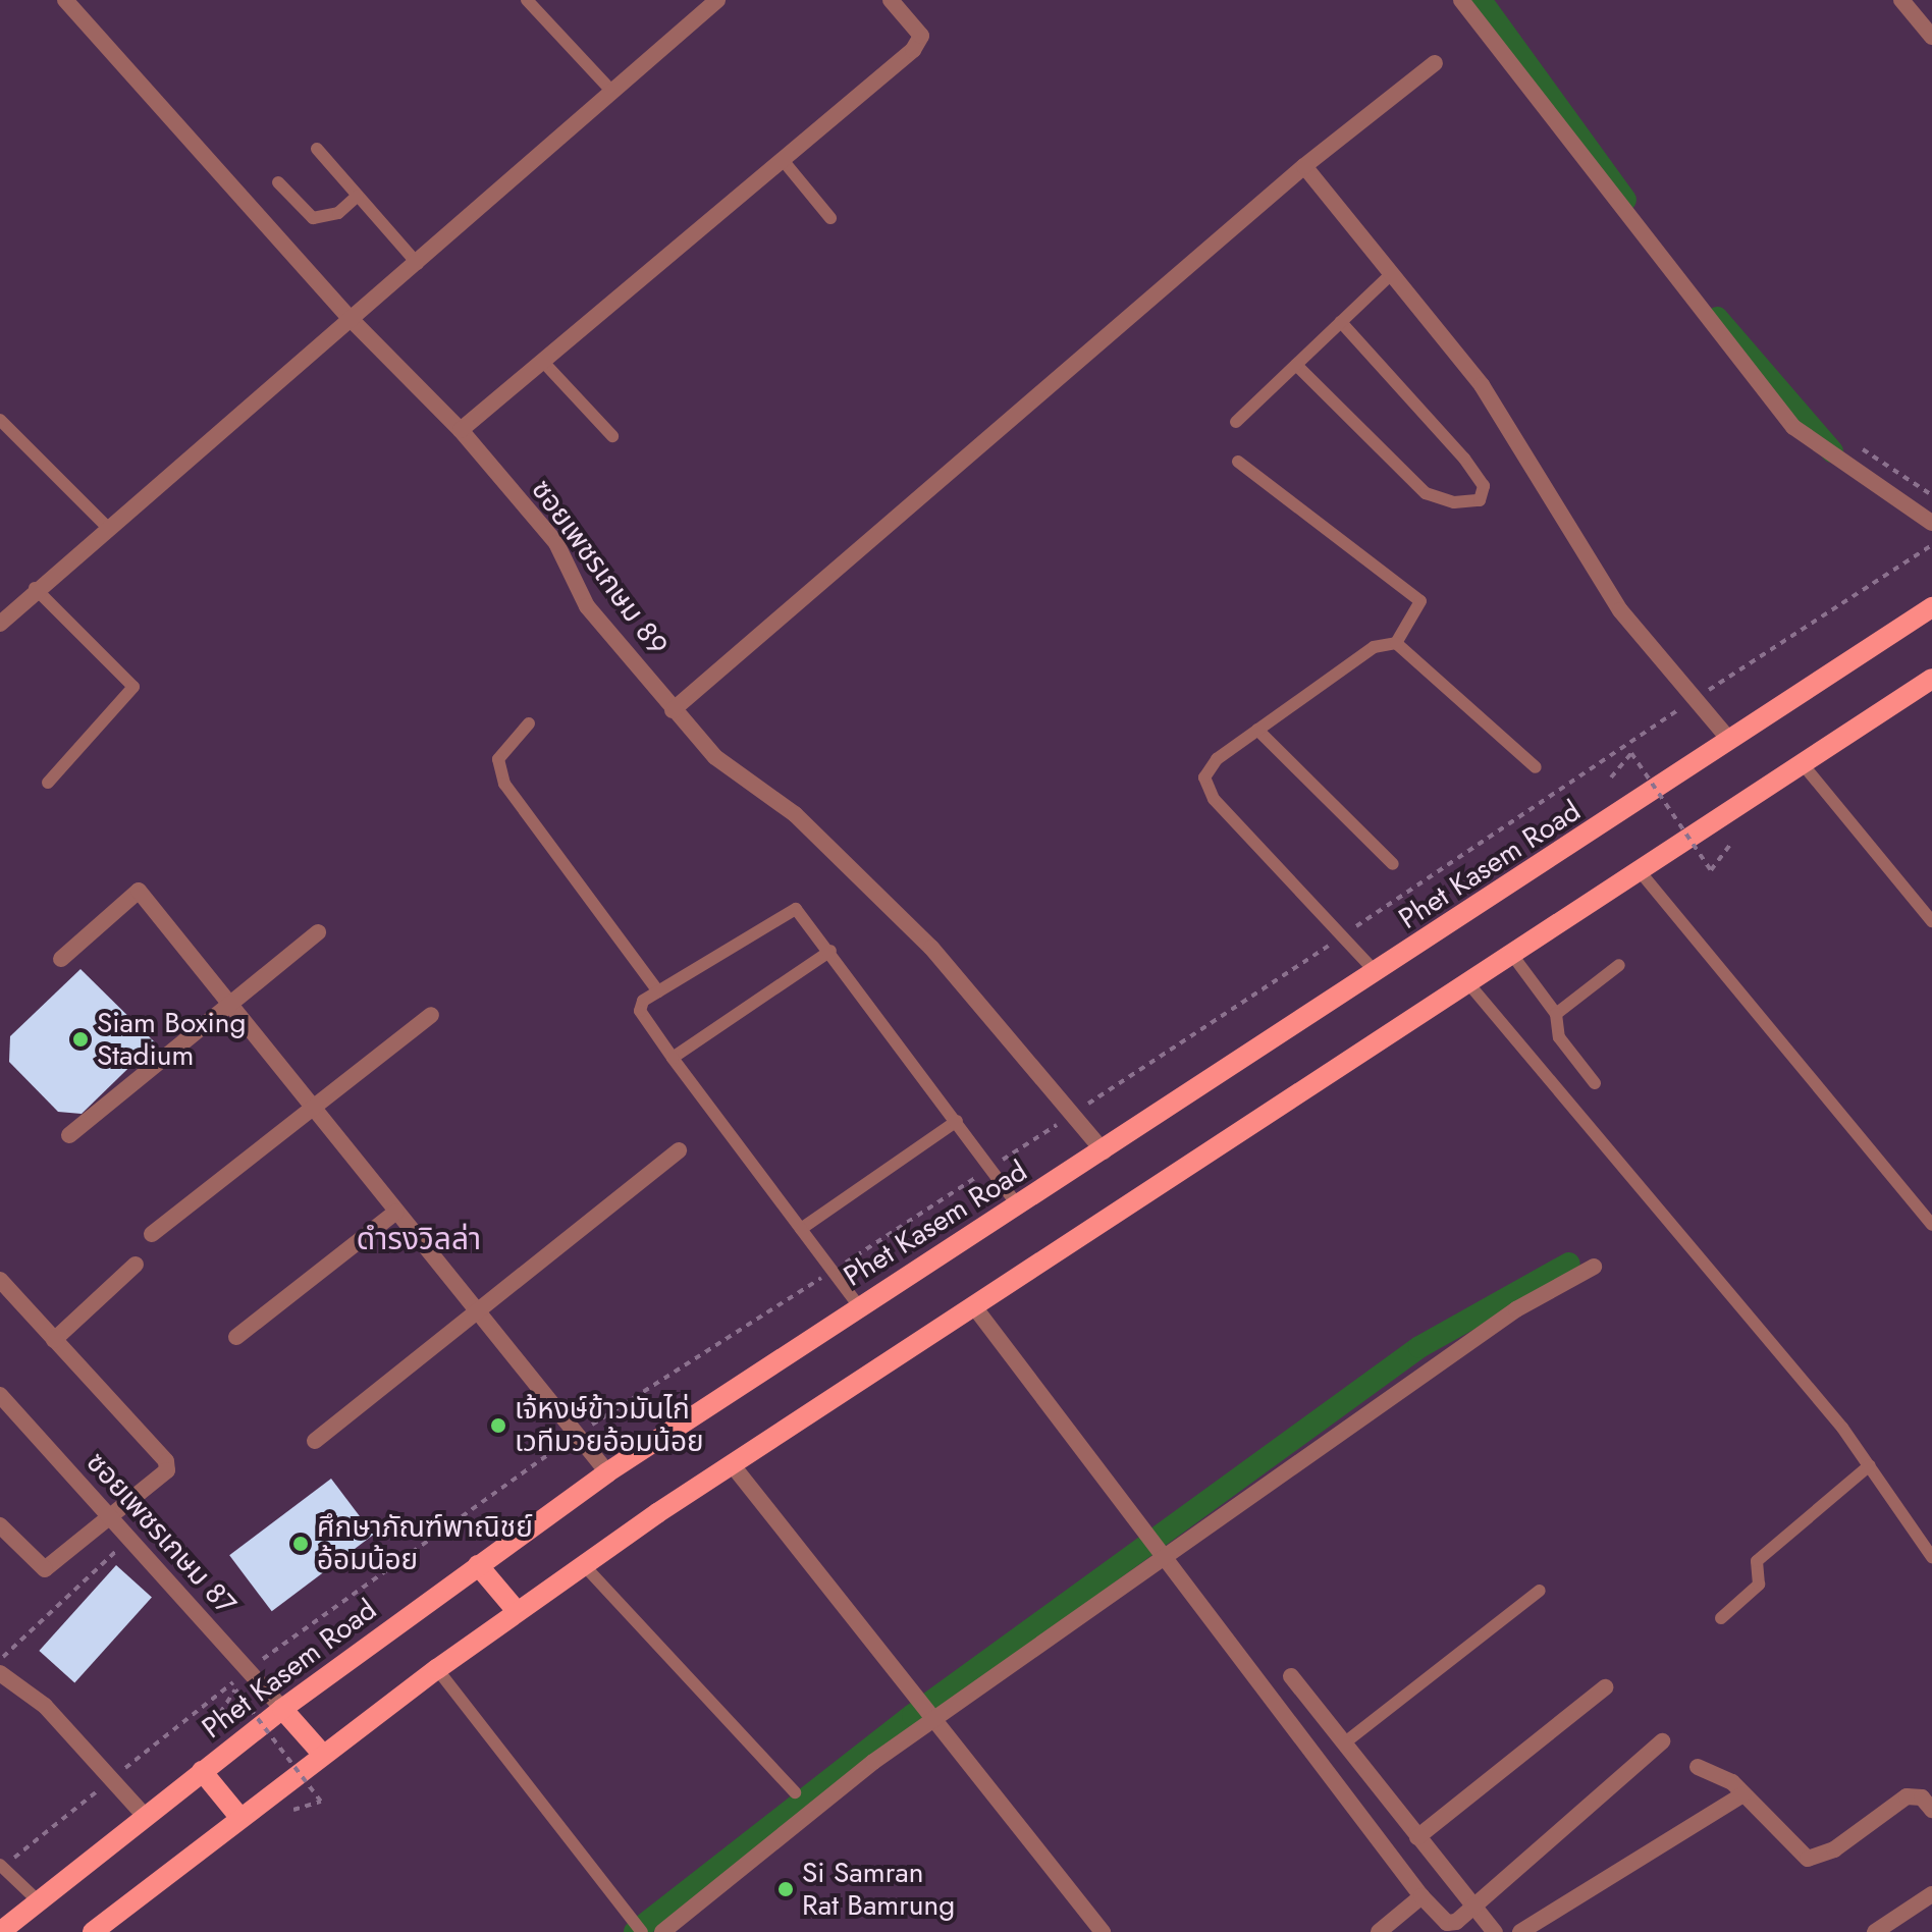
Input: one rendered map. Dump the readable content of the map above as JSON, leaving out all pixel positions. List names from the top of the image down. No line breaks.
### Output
{"streets":{"main road":["Phet Kasem Road"],"street":["ซอยเพชรเกษม 89","ซอยเพชรเกษม 87"]},"crossings":[["ซอยเพชรเกษม 89","Phet Kasem Road"],["Phet Kasem Road","ซอยเพชรเกษม 87"]],"districts":["ดำรงวิลล่า"],"places":["Siam Boxing Stadium","เจ้หงษ์ข้าวมันไก่ เวทีมวยอ้อมน้อย","ศึกษาภัณฑ์พาณิชย์ อ้อมน้อย","Si Samran Rat Bamrung"]}
